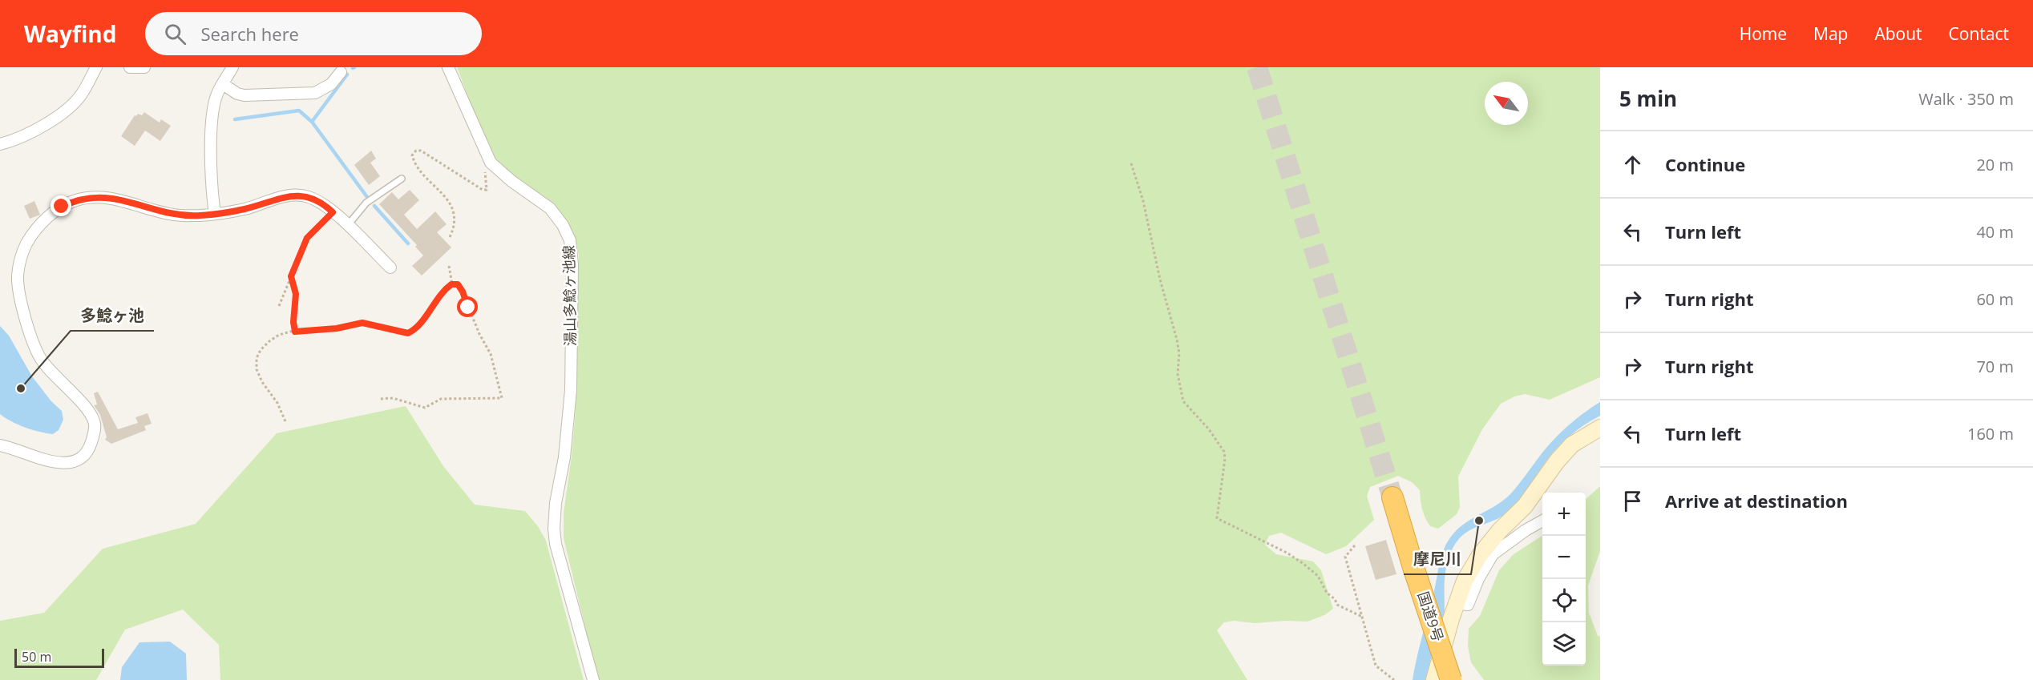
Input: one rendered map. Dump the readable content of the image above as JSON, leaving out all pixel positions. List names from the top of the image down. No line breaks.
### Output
{"streets":{"highway":["国道9号"],"street":["湯山多鯰ヶ池線"]},"places":["多鯰ヶ池","摩尼川"],"scale_bar":"50 m","north":"top left","page":{"header":"Wayfind","search":"Search here","nav":["Home","Map","About","Contact"],"heading":["5 min","Walk · 350 m"],"list":[["Continue","20 m"],["Turn left","40 m"],["Turn right","60 m"],["Turn right","70 m"],["Turn left","160 m"],"Arrive at destination"],"map_buttons":["+","−"],"scale":"50 m"}}
